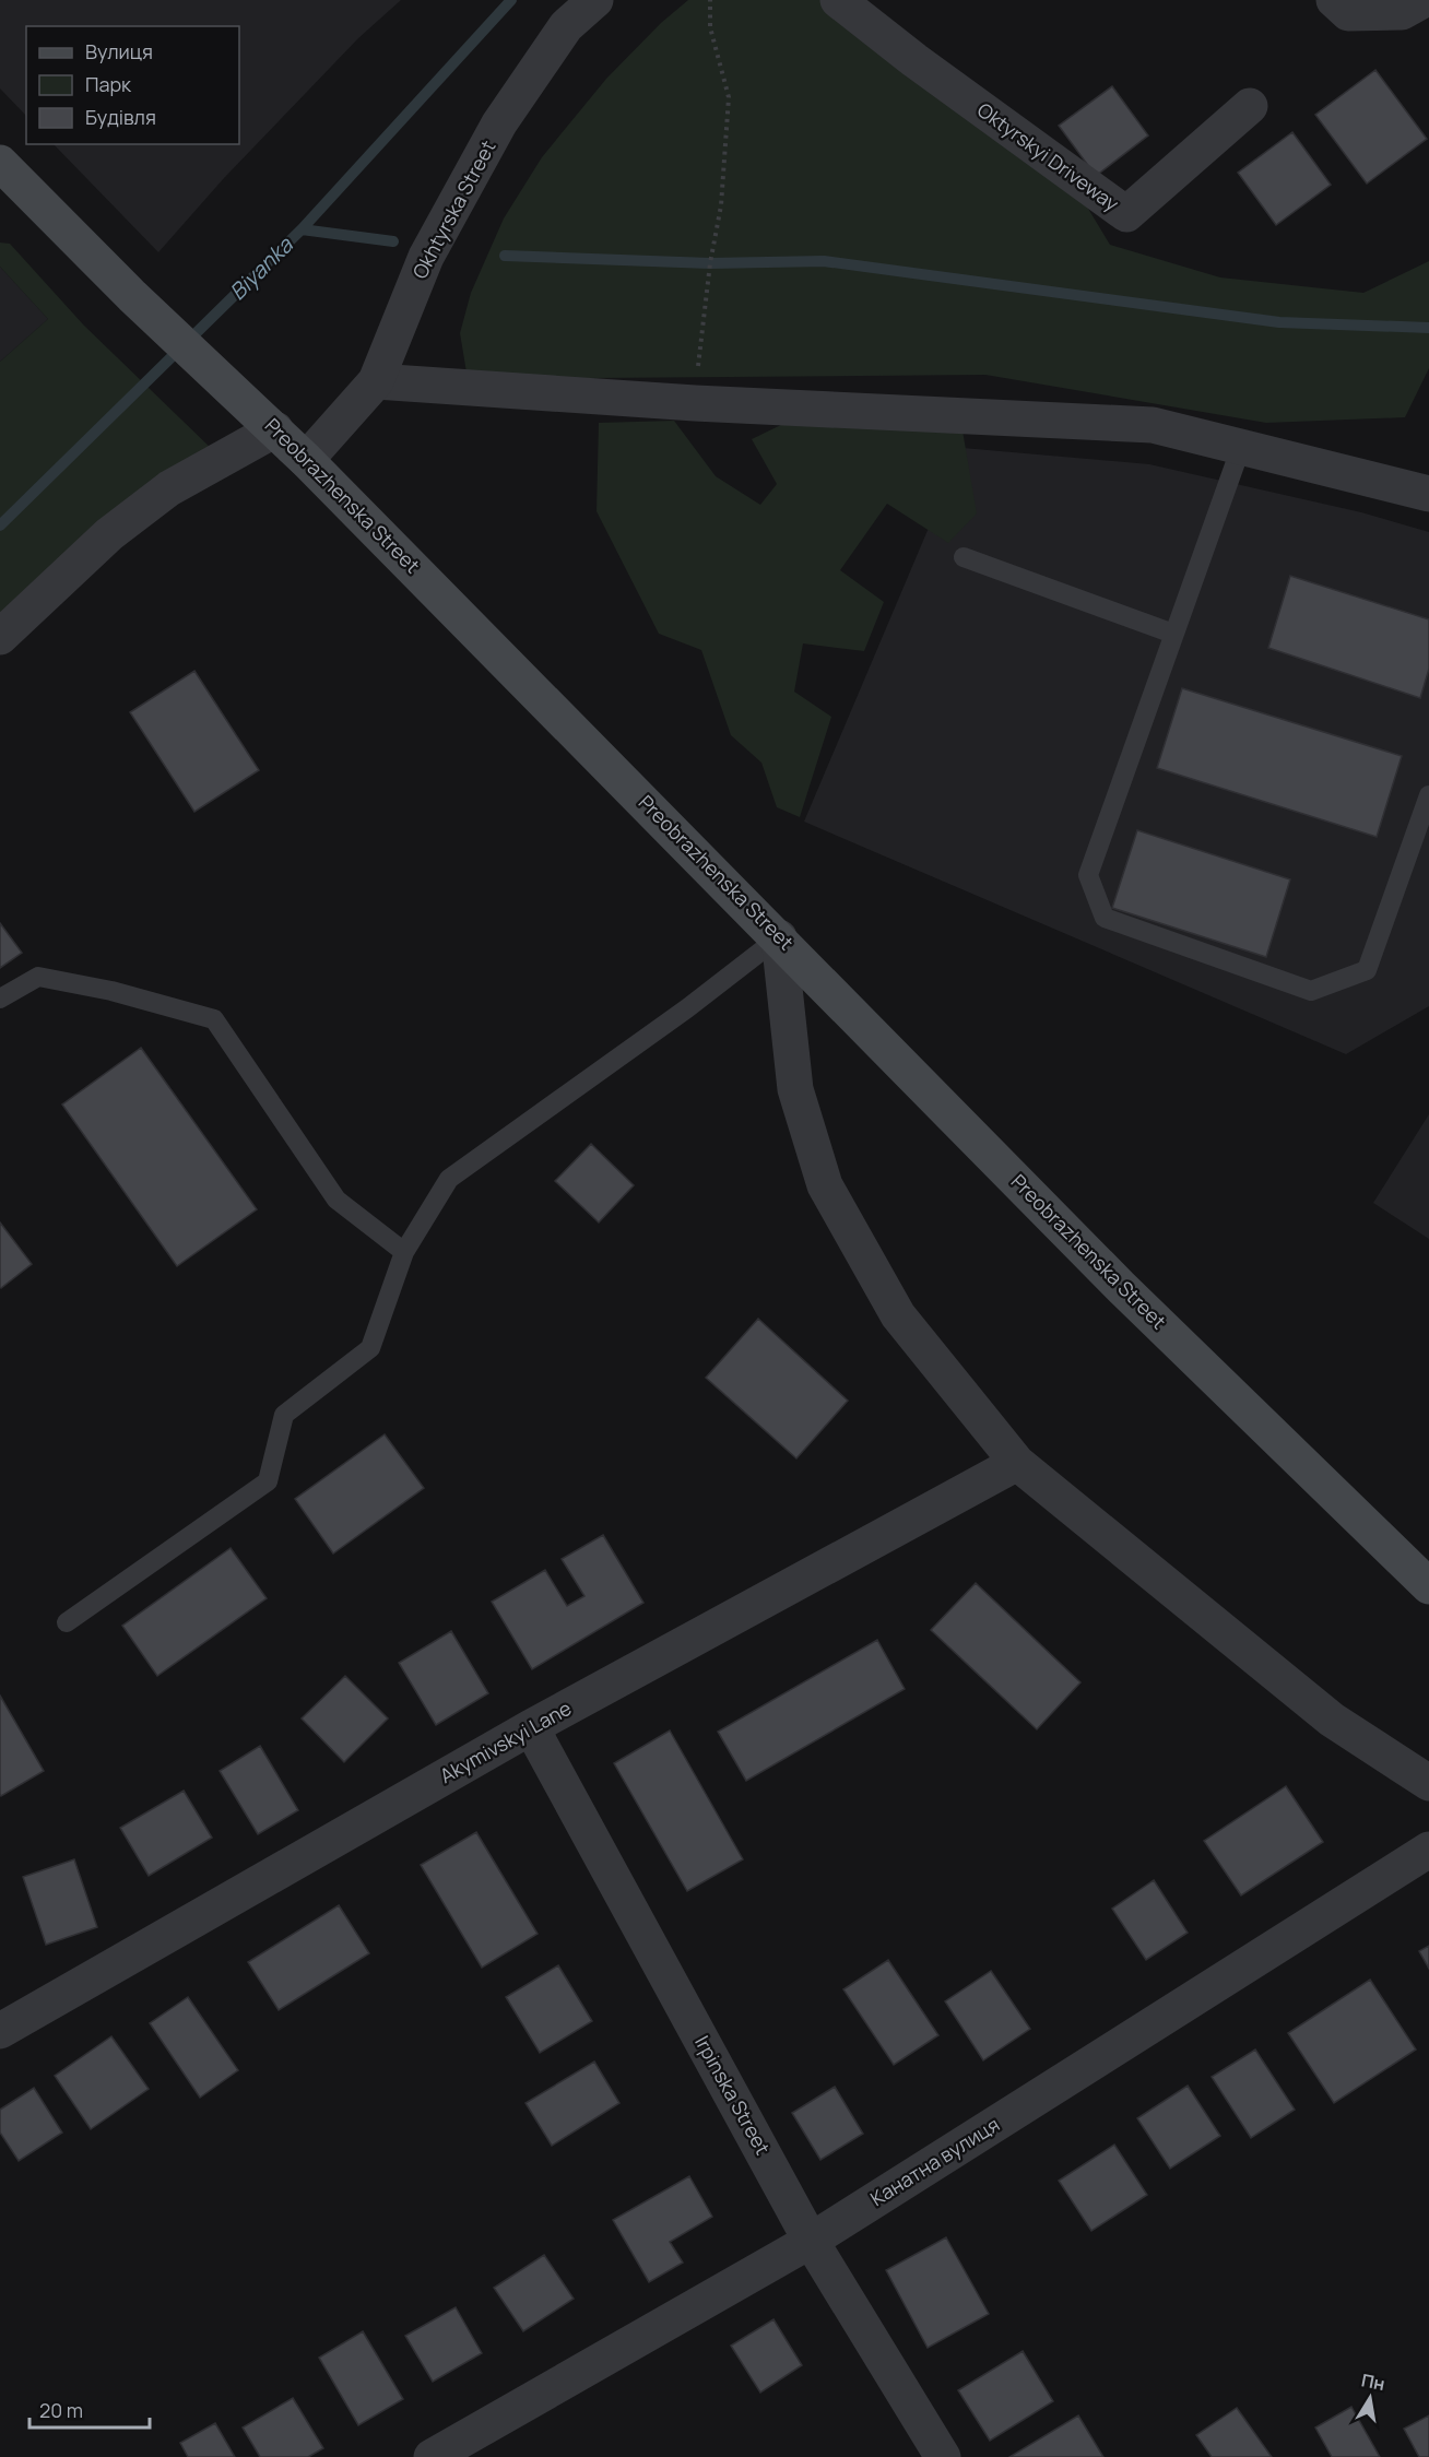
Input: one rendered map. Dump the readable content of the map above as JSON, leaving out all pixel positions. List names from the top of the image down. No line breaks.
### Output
{"streets":{"main road":["Preobrazhenska Street"],"street":["Oktyrskyi Driveway","Okhtyrska Street","Akymivskyi Lane","Irpinska Street","Канатна вулиця"]},"crossings":[["Okhtyrska Street","Preobrazhenska Street"],["Akymivskyi Lane","Irpinska Street"],["Irpinska Street","Канатна вулиця"]],"water":["Biyanka"],"legend":["Вулиця","Парк","Будівля"],"scale_bar":"20 m","north":"top"}
